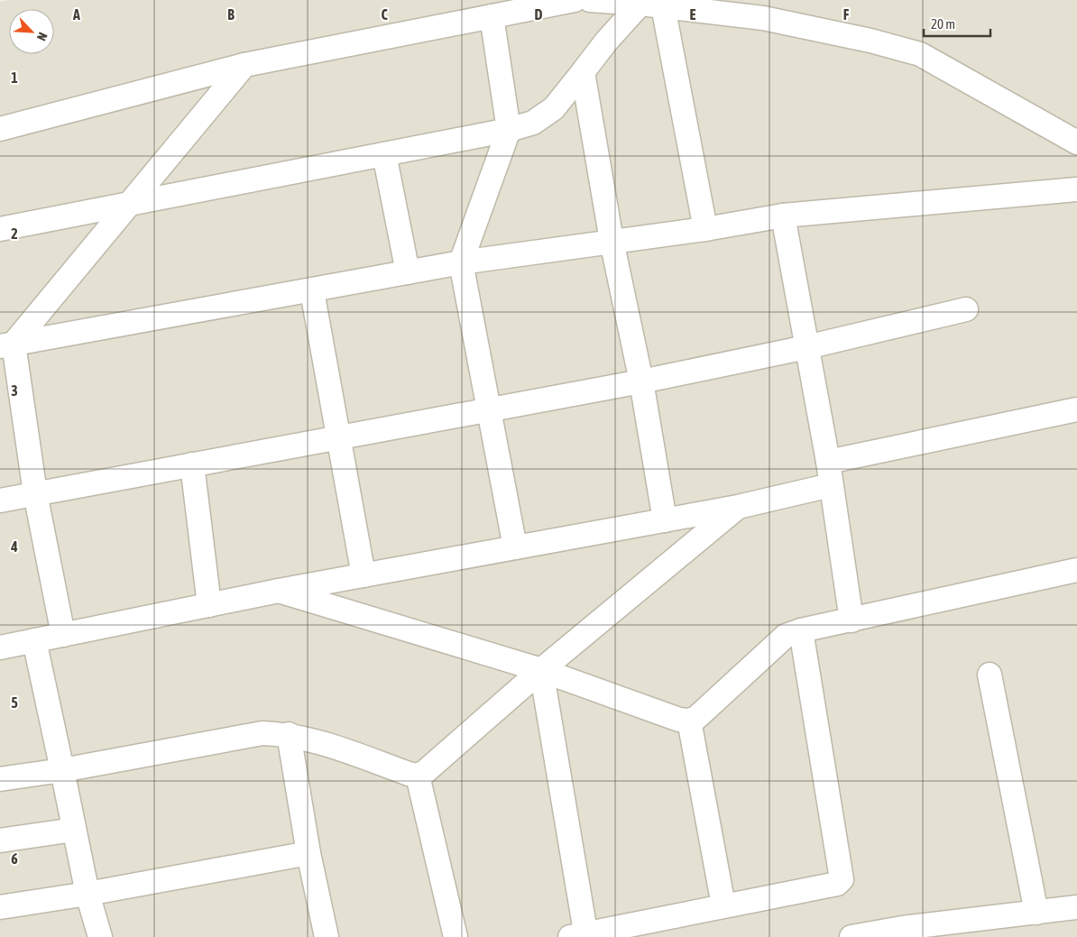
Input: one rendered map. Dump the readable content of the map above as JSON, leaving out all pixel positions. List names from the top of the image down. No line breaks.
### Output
{"scale_bar":"20 m","north":"bottom right","grid":{"columns":["A","B","C","D","E","F"],"rows":["1","2","3","4","5","6"]}}
